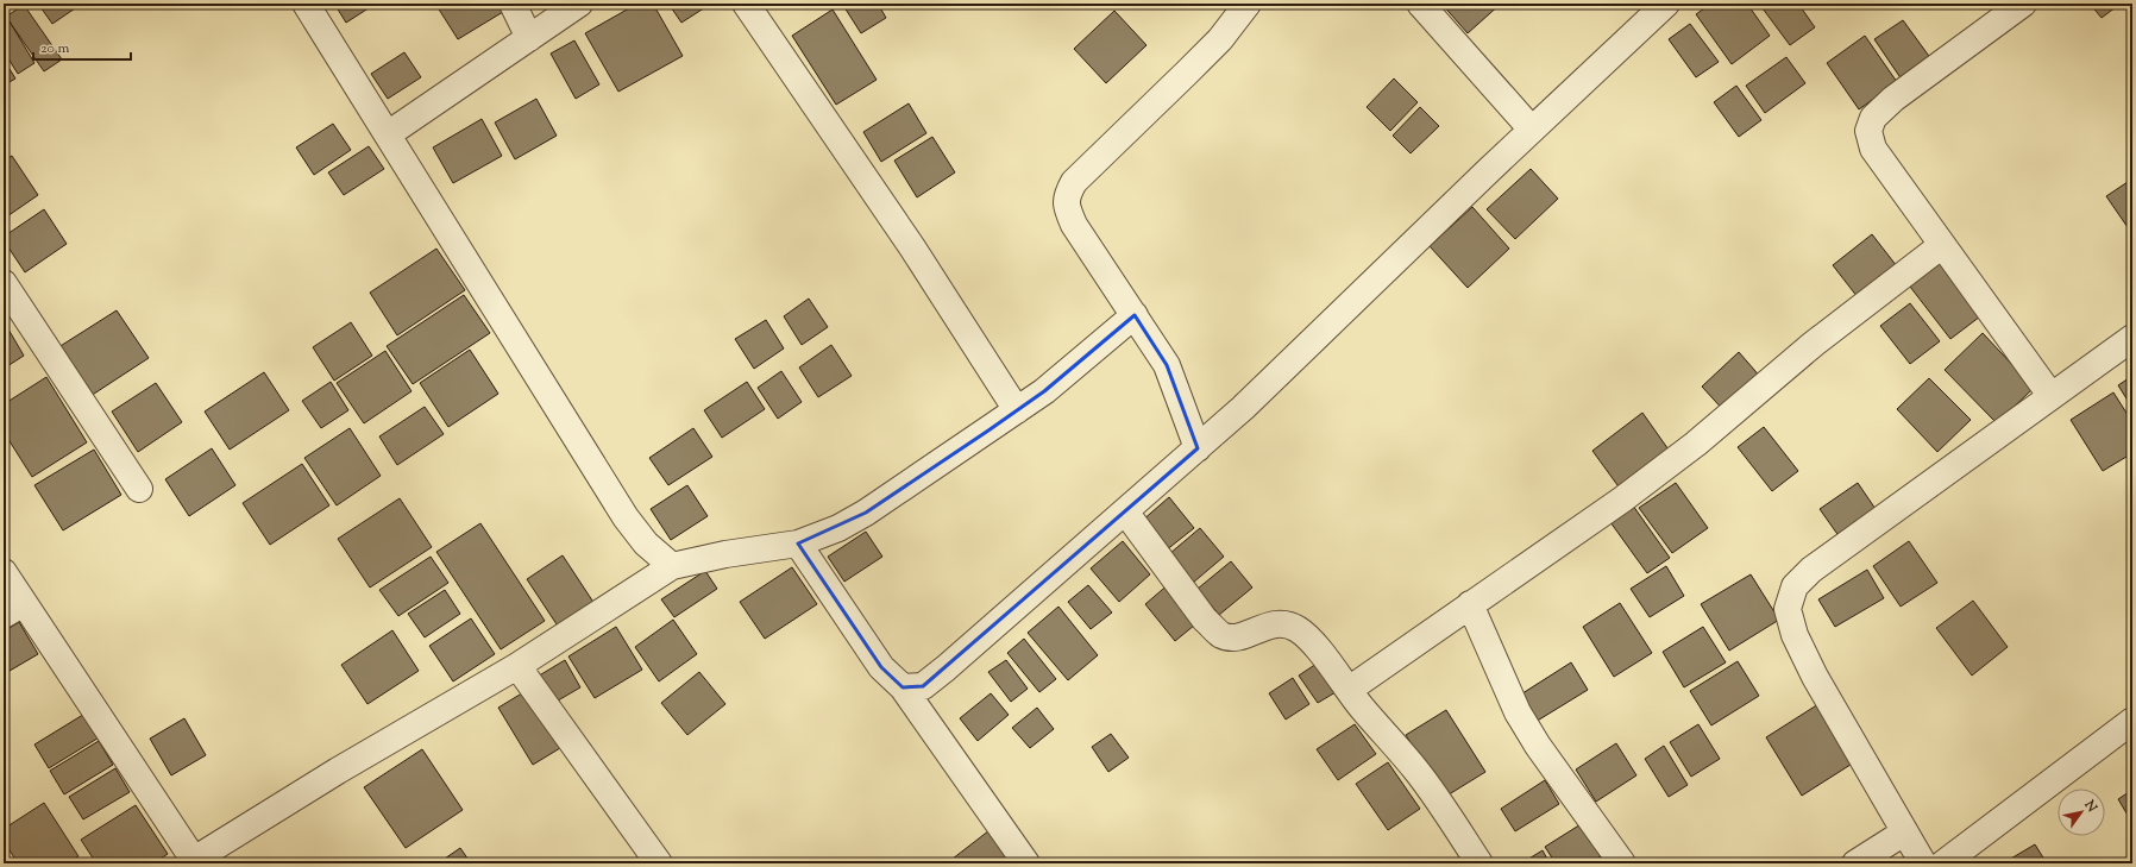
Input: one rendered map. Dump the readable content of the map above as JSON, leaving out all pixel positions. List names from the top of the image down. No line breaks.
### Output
{"scale_bar":"20 m","north":"top right"}
